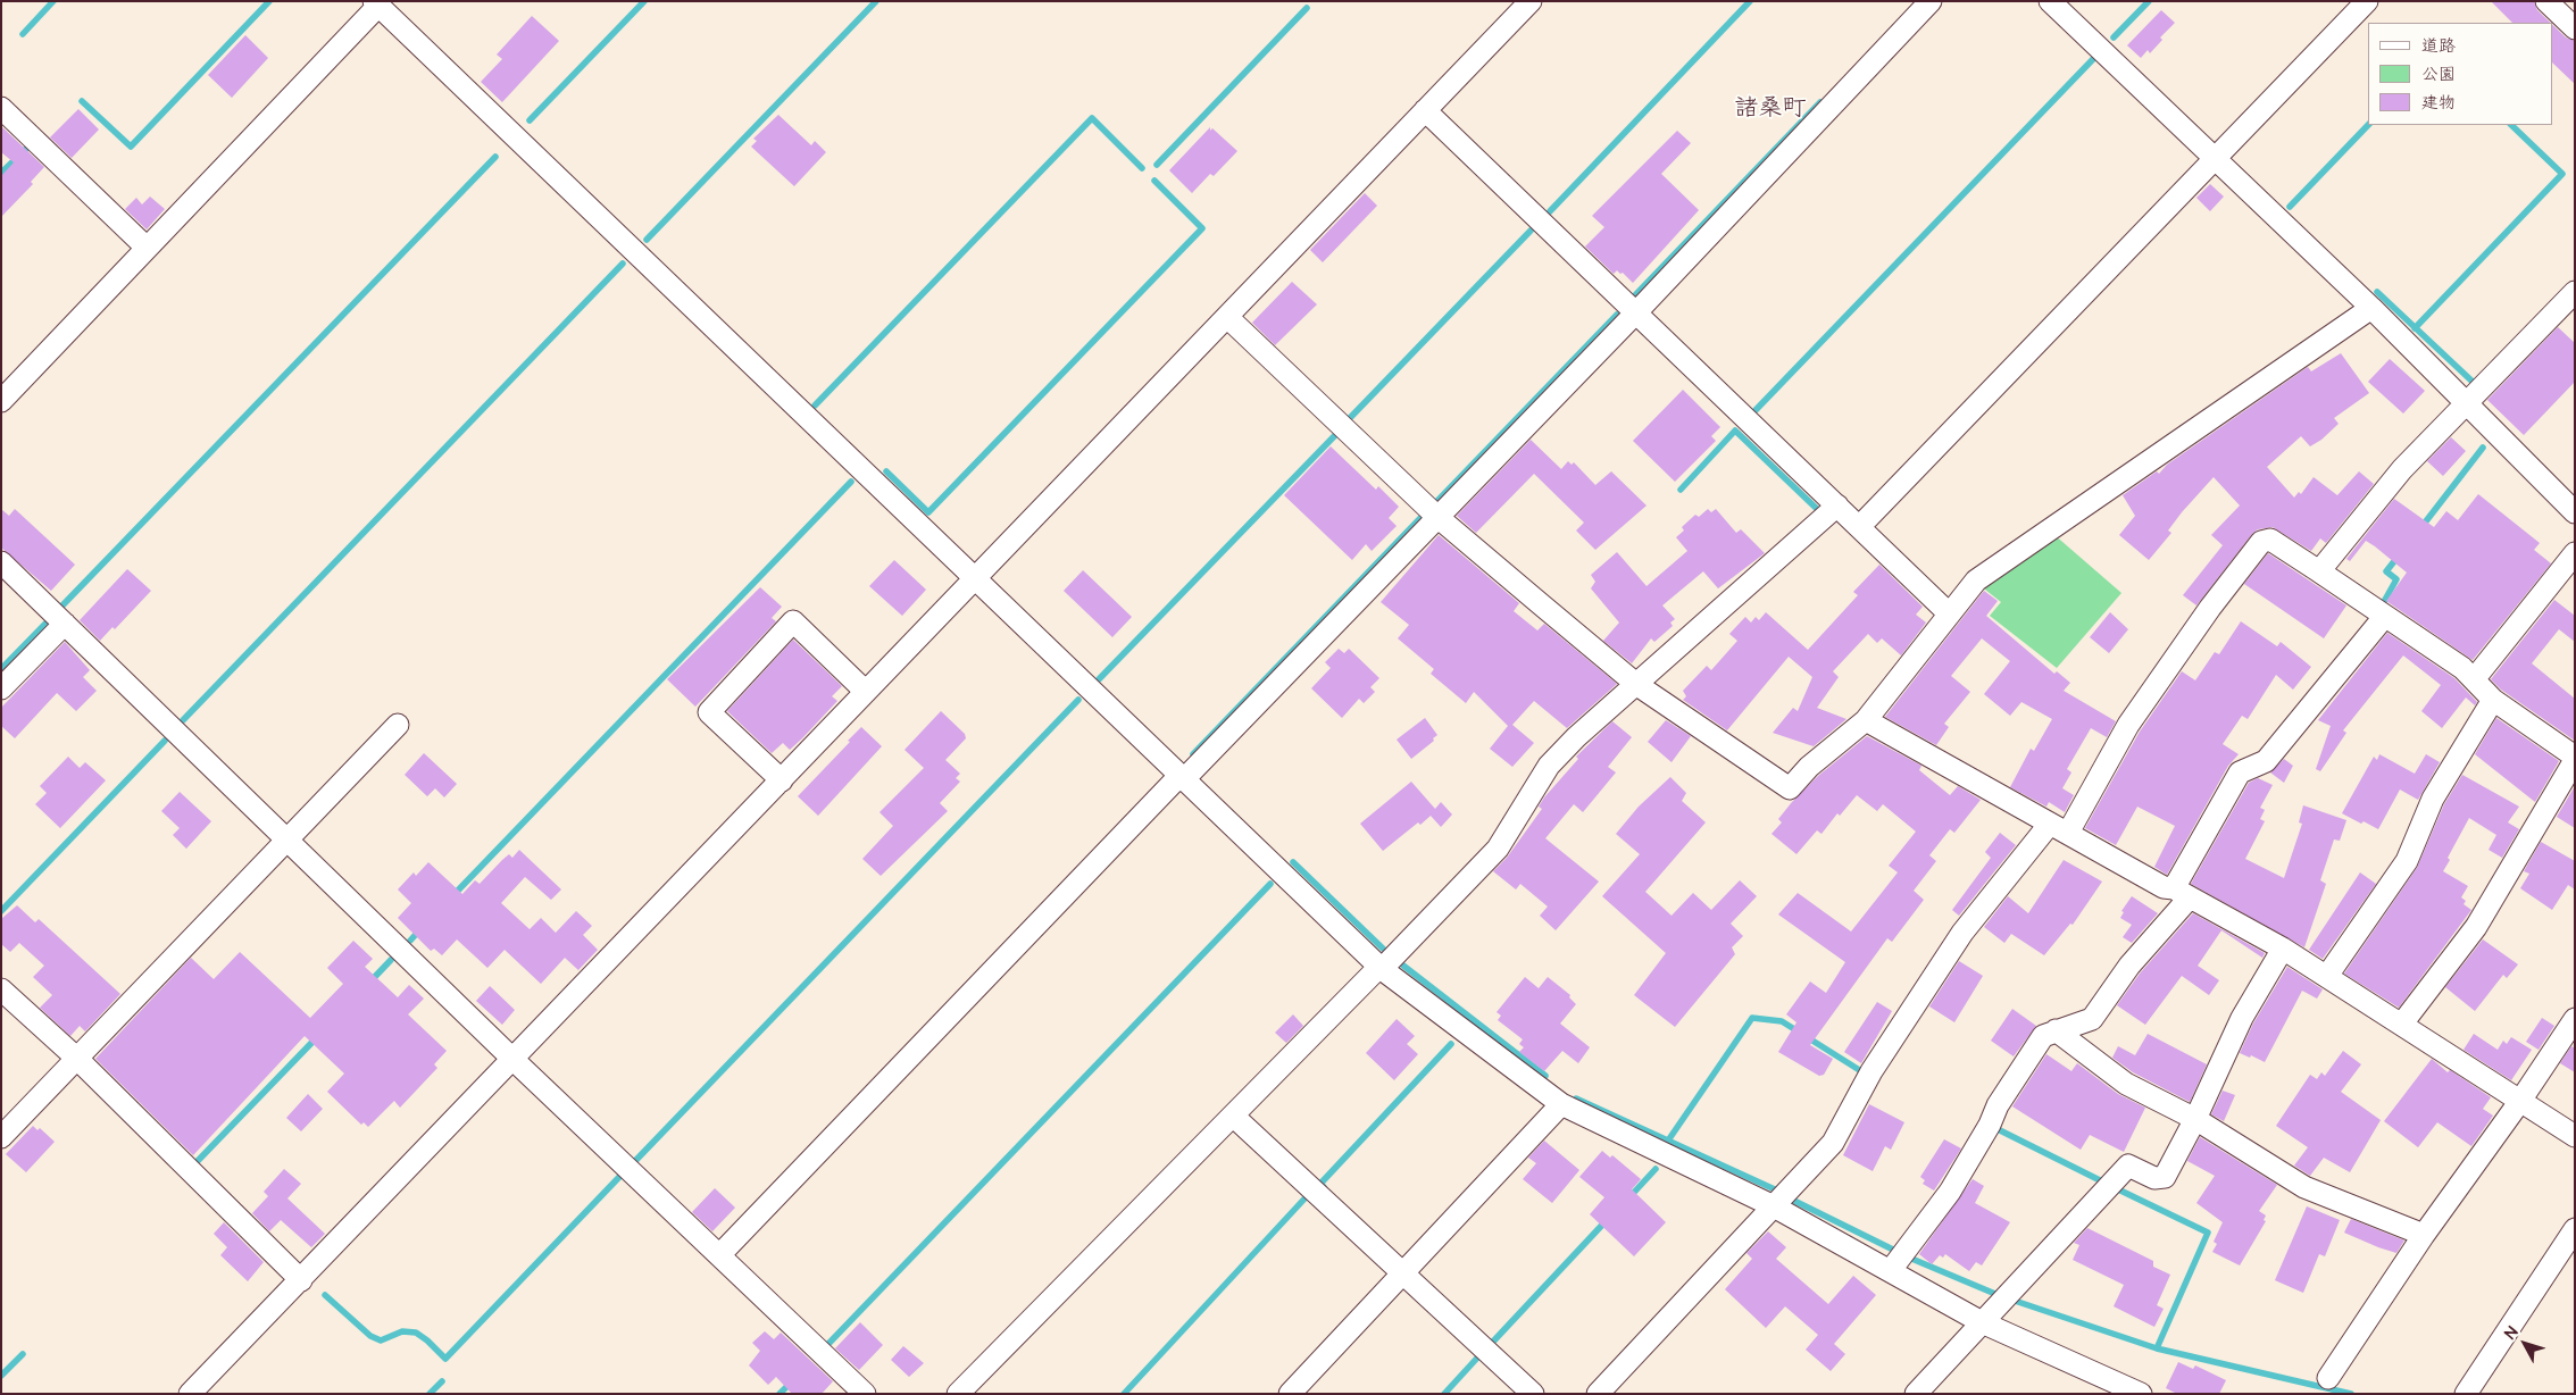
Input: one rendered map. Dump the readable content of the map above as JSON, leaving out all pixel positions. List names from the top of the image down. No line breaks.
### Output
{"districts":["諸桑町"],"legend":["道路","公園","建物"],"north":"top left"}
